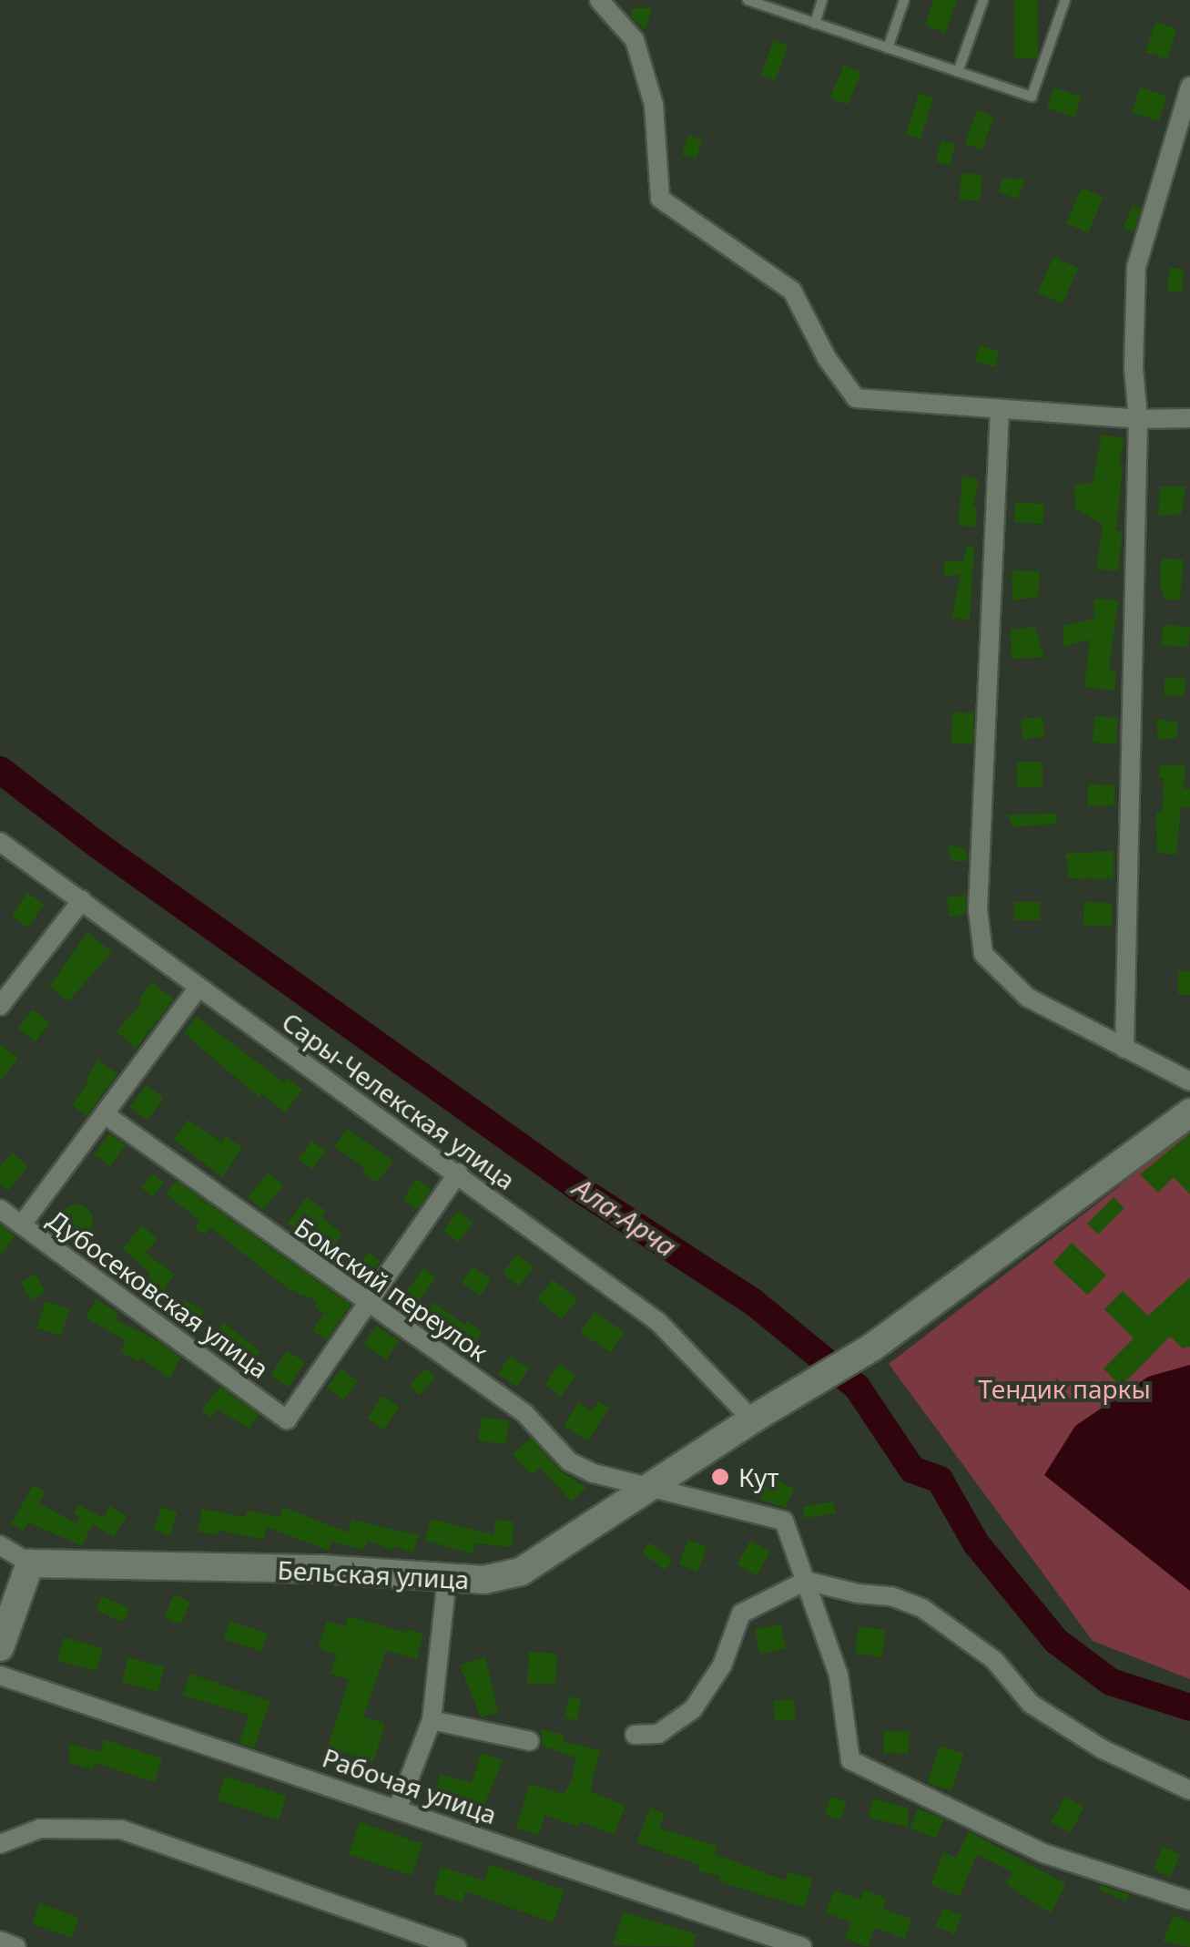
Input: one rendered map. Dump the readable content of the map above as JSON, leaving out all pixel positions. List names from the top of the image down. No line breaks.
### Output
{"streets":{"street":["Сары-Челекская улица","Бомский переулок","Дубосековская улица","Бельская улица","Рабочая улица"]},"crossings":[["Сары-Челекская улица","Бельская улица"],["Бомский переулок","Дубосековская улица"],["Бомский переулок","Бельская улица"]],"water":["Ала-Арча"],"parks":["Тендик паркы"],"places":["Кут"]}
